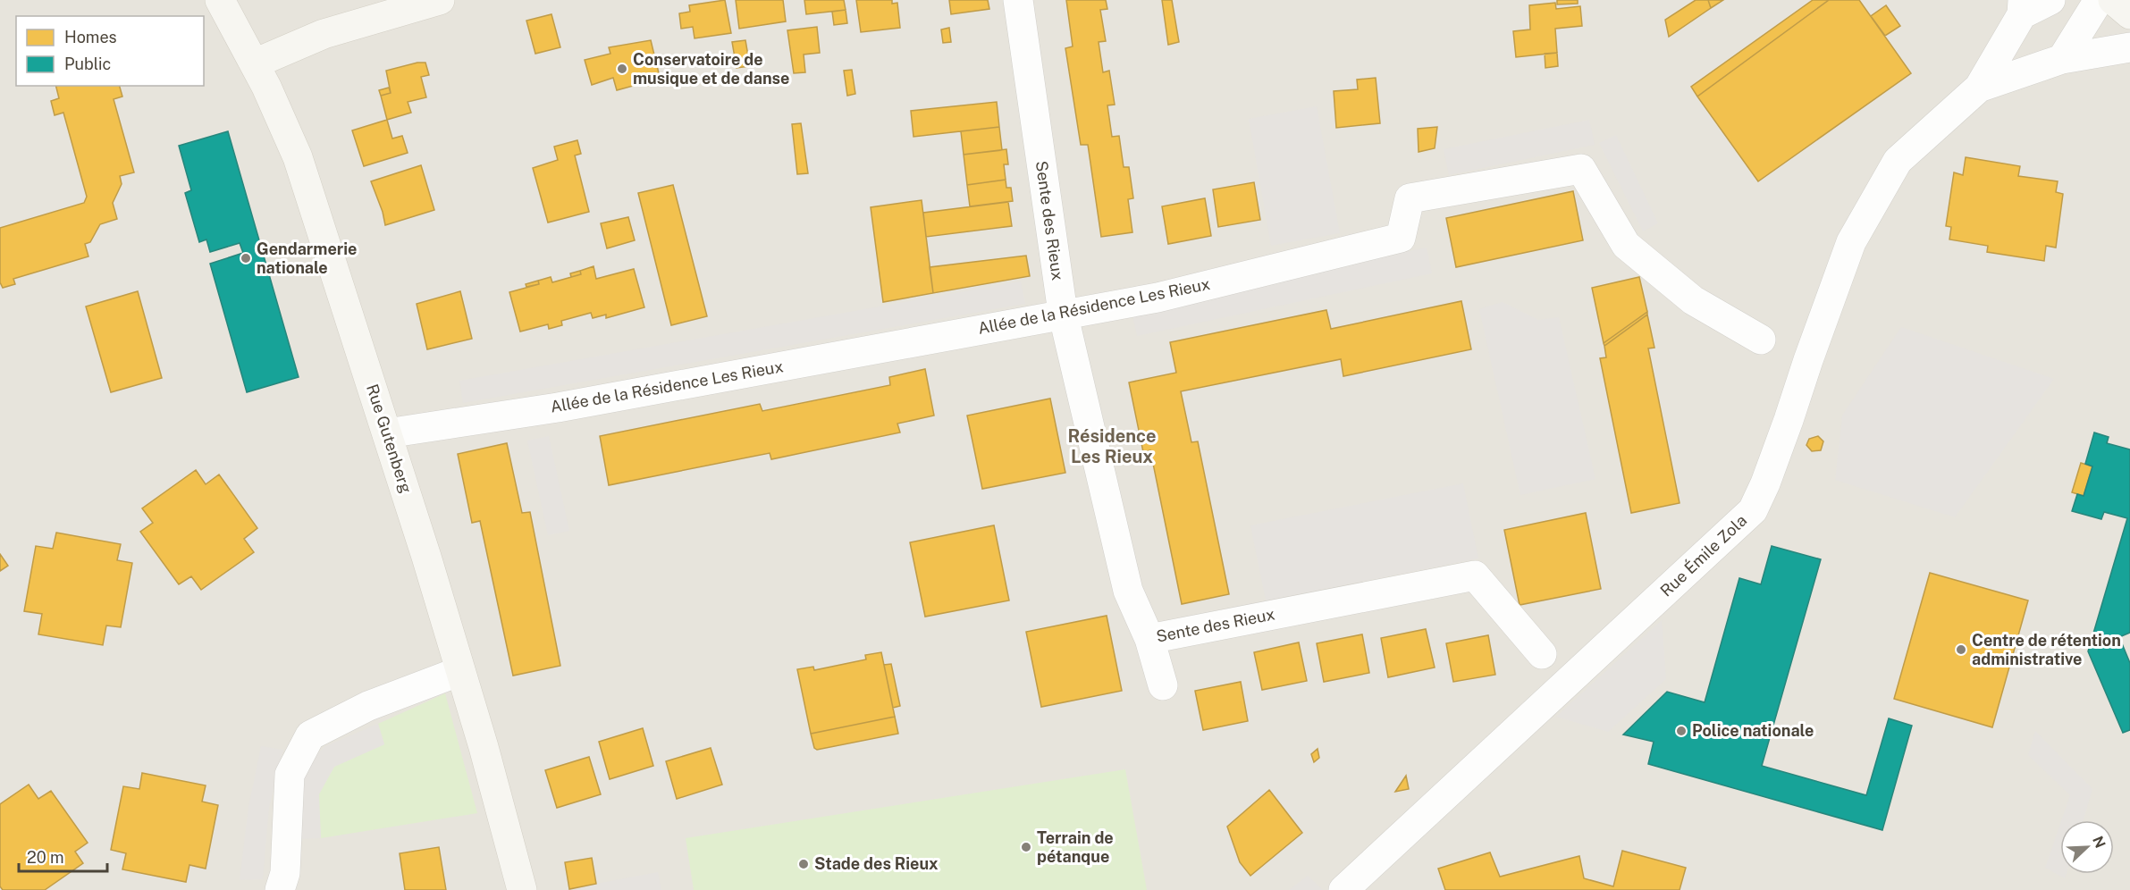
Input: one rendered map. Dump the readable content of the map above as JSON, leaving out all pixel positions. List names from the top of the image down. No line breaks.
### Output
{"streets":{"street":["Sente des Rieux","Allée de la Résidence Les Rieux","Rue Gutenberg","Rue Émile Zola"]},"crossings":[["Sente des Rieux","Allée de la Résidence Les Rieux"],["Allée de la Résidence Les Rieux","Rue Gutenberg"]],"districts":["Résidence Les Rieux"],"places":["Conservatoire de musique et de danse","Gendarmerie nationale","Centre de rétention administrative","Police nationale","Terrain de pétanque","Stade des Rieux"],"legend":["Homes","Public"],"scale_bar":"20 m","north":"top right"}
